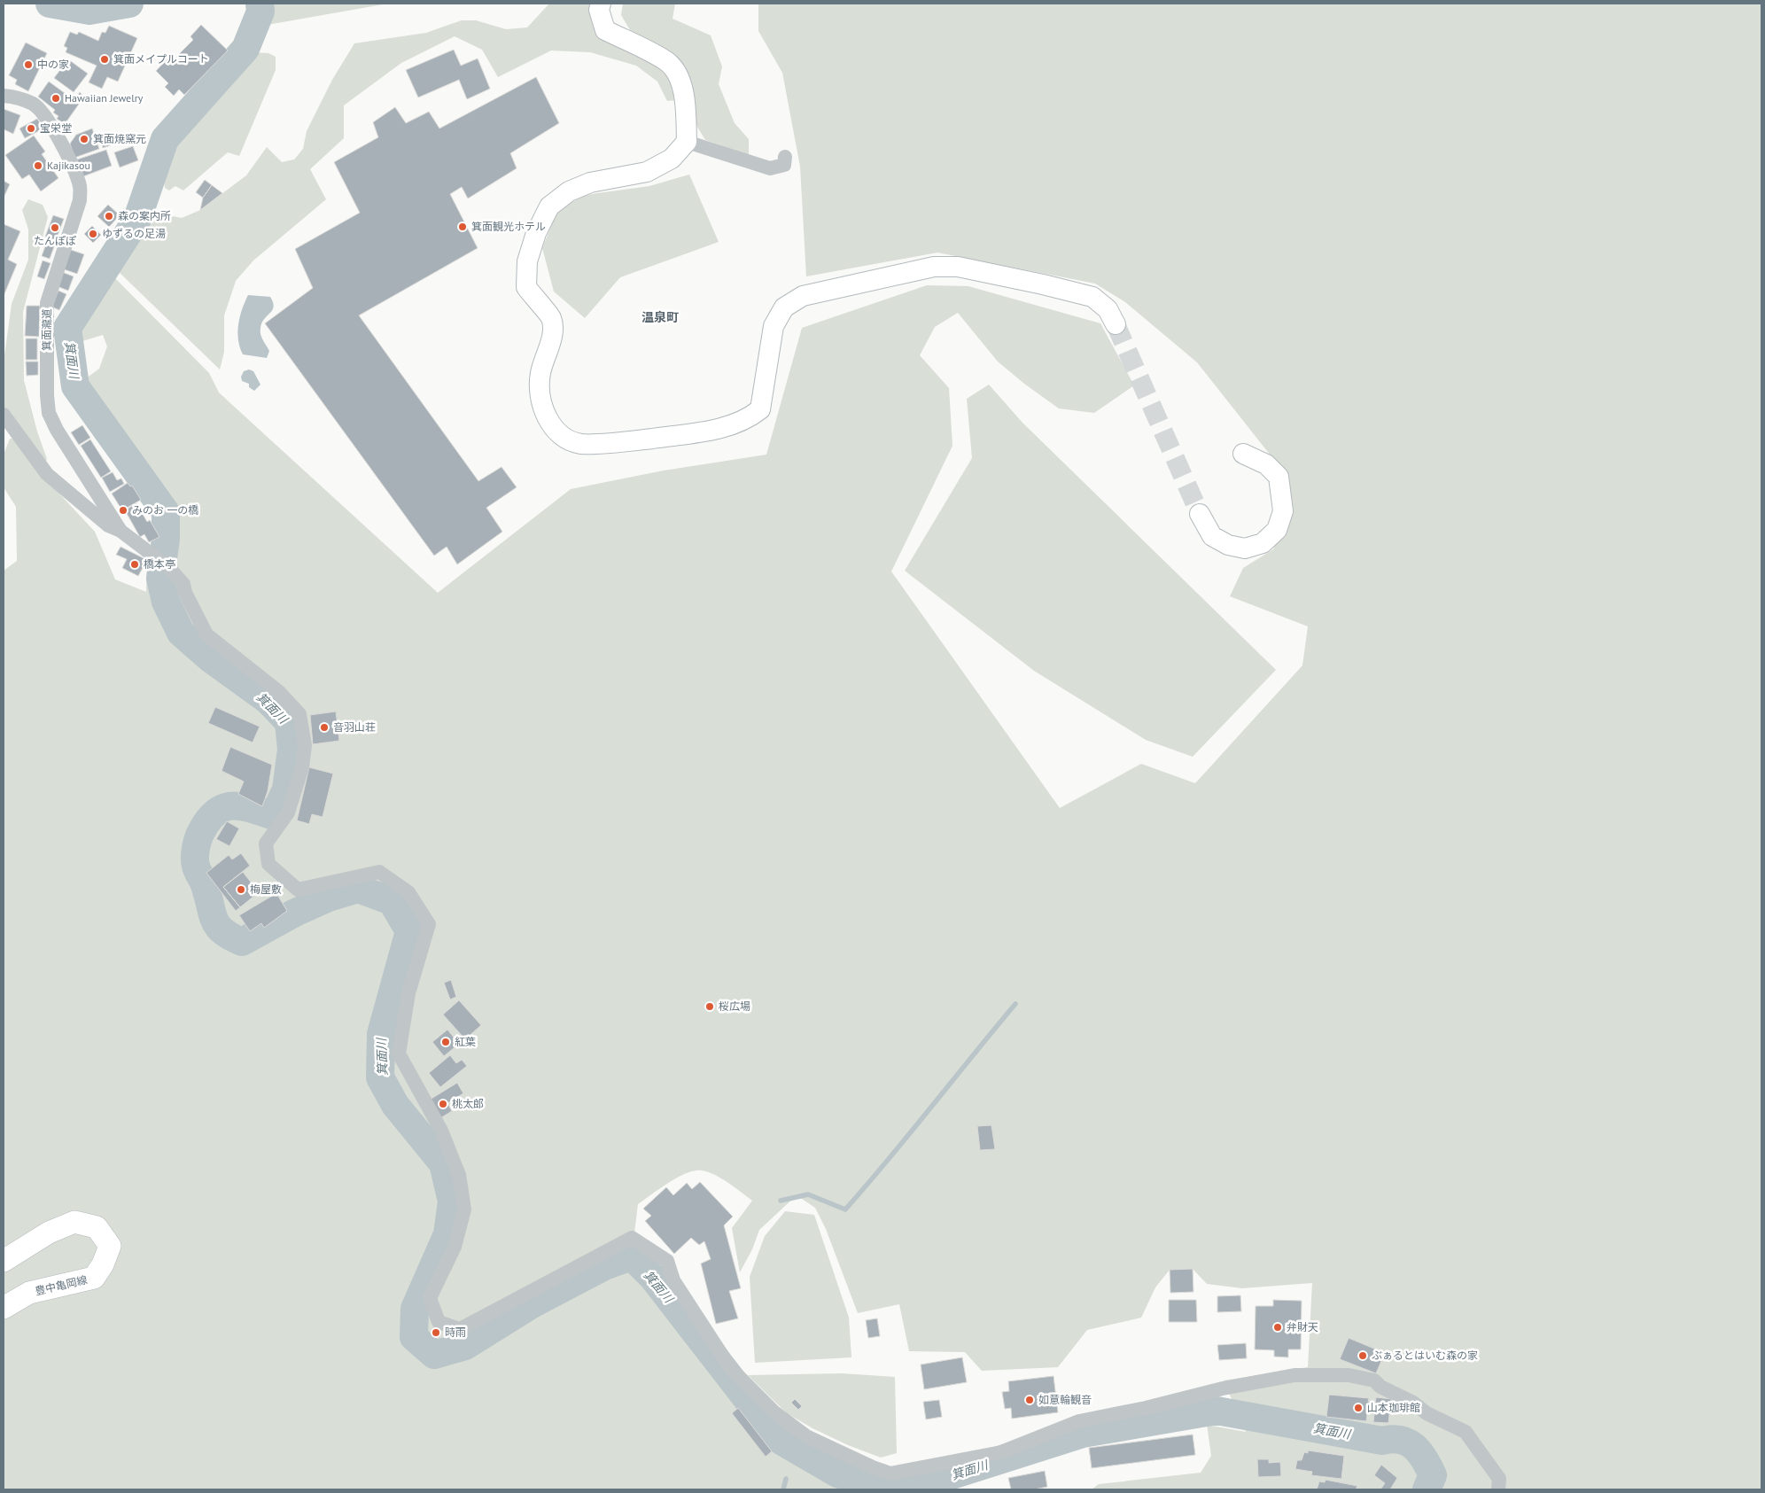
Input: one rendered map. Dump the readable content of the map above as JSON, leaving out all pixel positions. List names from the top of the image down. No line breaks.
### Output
{"streets":{"main road":["豊中亀岡線"],"street":["箕面瀧道"]},"districts":["温泉町"],"water":["箕面川"],"places":["箕面メイプルコート","中の家","Hawaiian Jewelry","宝栄堂","箕面焼窯元","Kajikasou","森の案内所","箕面観光ホテル","たんぽぽ","ゆずるの足湯","みのお 一の橋","橋本亭","音羽山荘","梅屋敷","桜広場","紅葉","桃太郎","弁財天","時雨","ぶぁるとはいむ森の家","如意輪観音","山本珈琲館"]}
